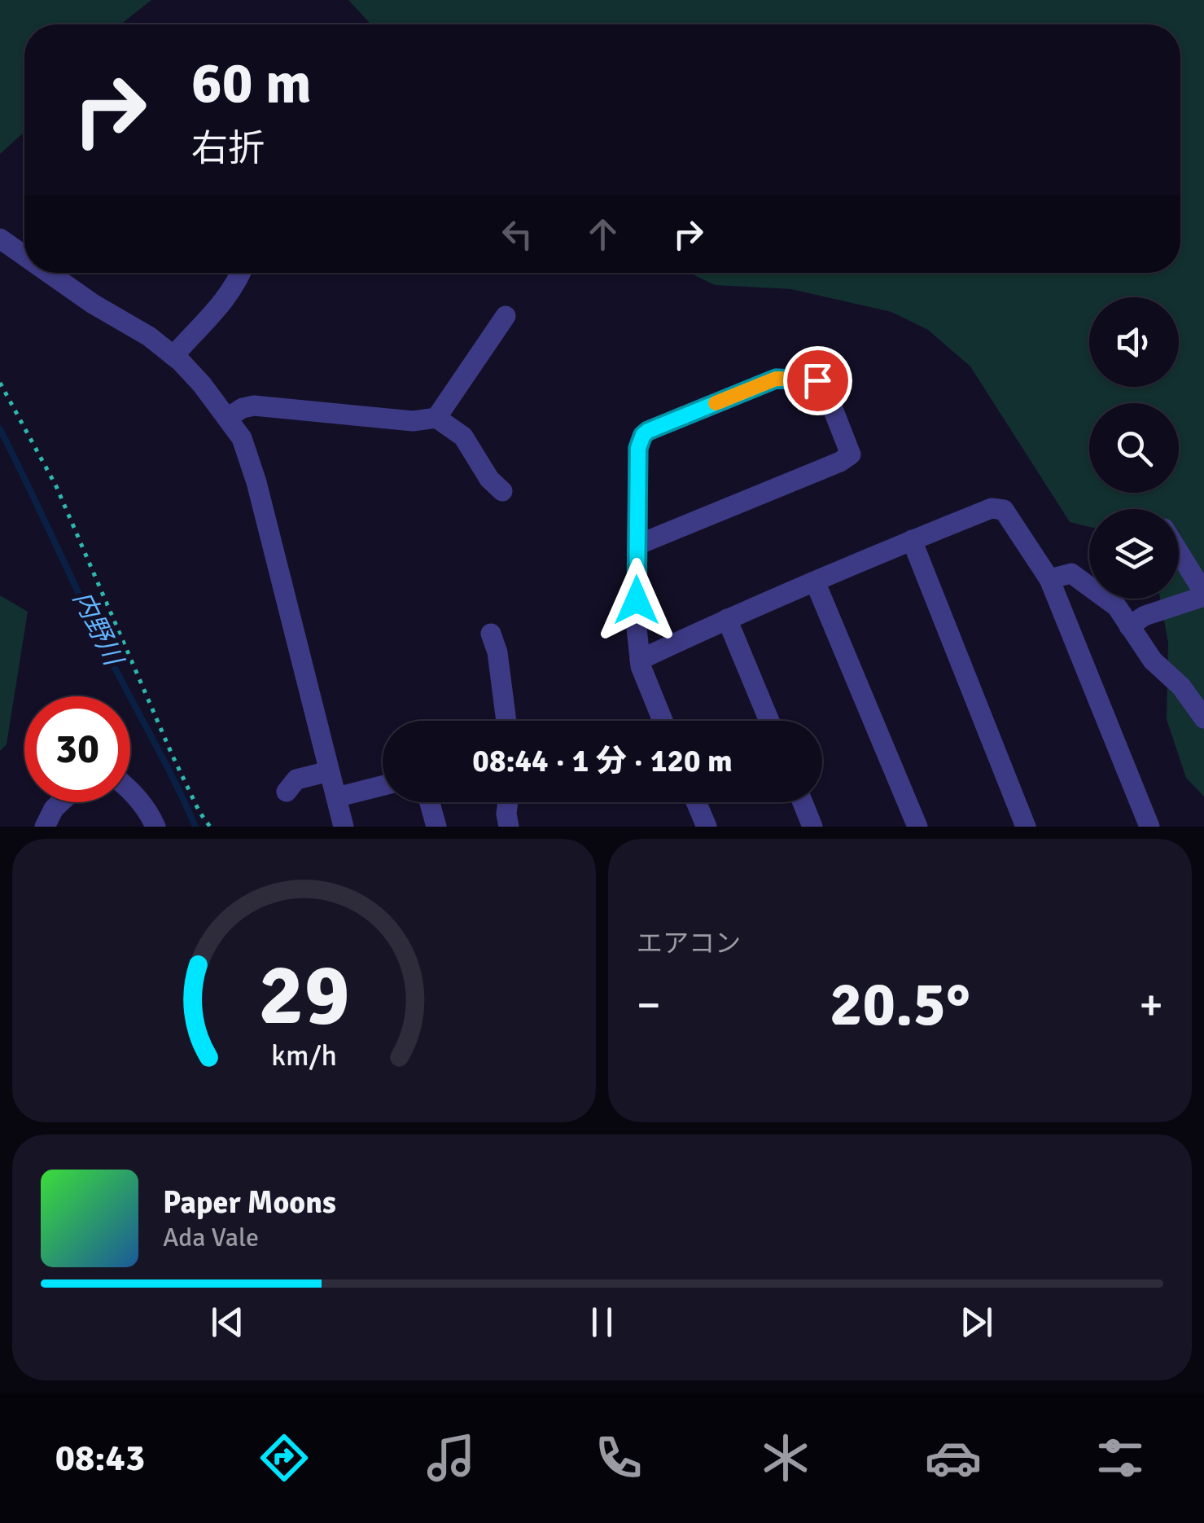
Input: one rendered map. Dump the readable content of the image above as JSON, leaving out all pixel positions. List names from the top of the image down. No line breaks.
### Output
{"water":["内野川"],"page":{"turn":["60 m","右折"],"limit":"30","trip":"08:44 · 1 分 · 120 m","tile":"エアコン","heat":["−","20.5°","+"],"song":["Paper Moons","Ada Vale"],"tabs":"08:43","gauge":["29","km/h"]}}
